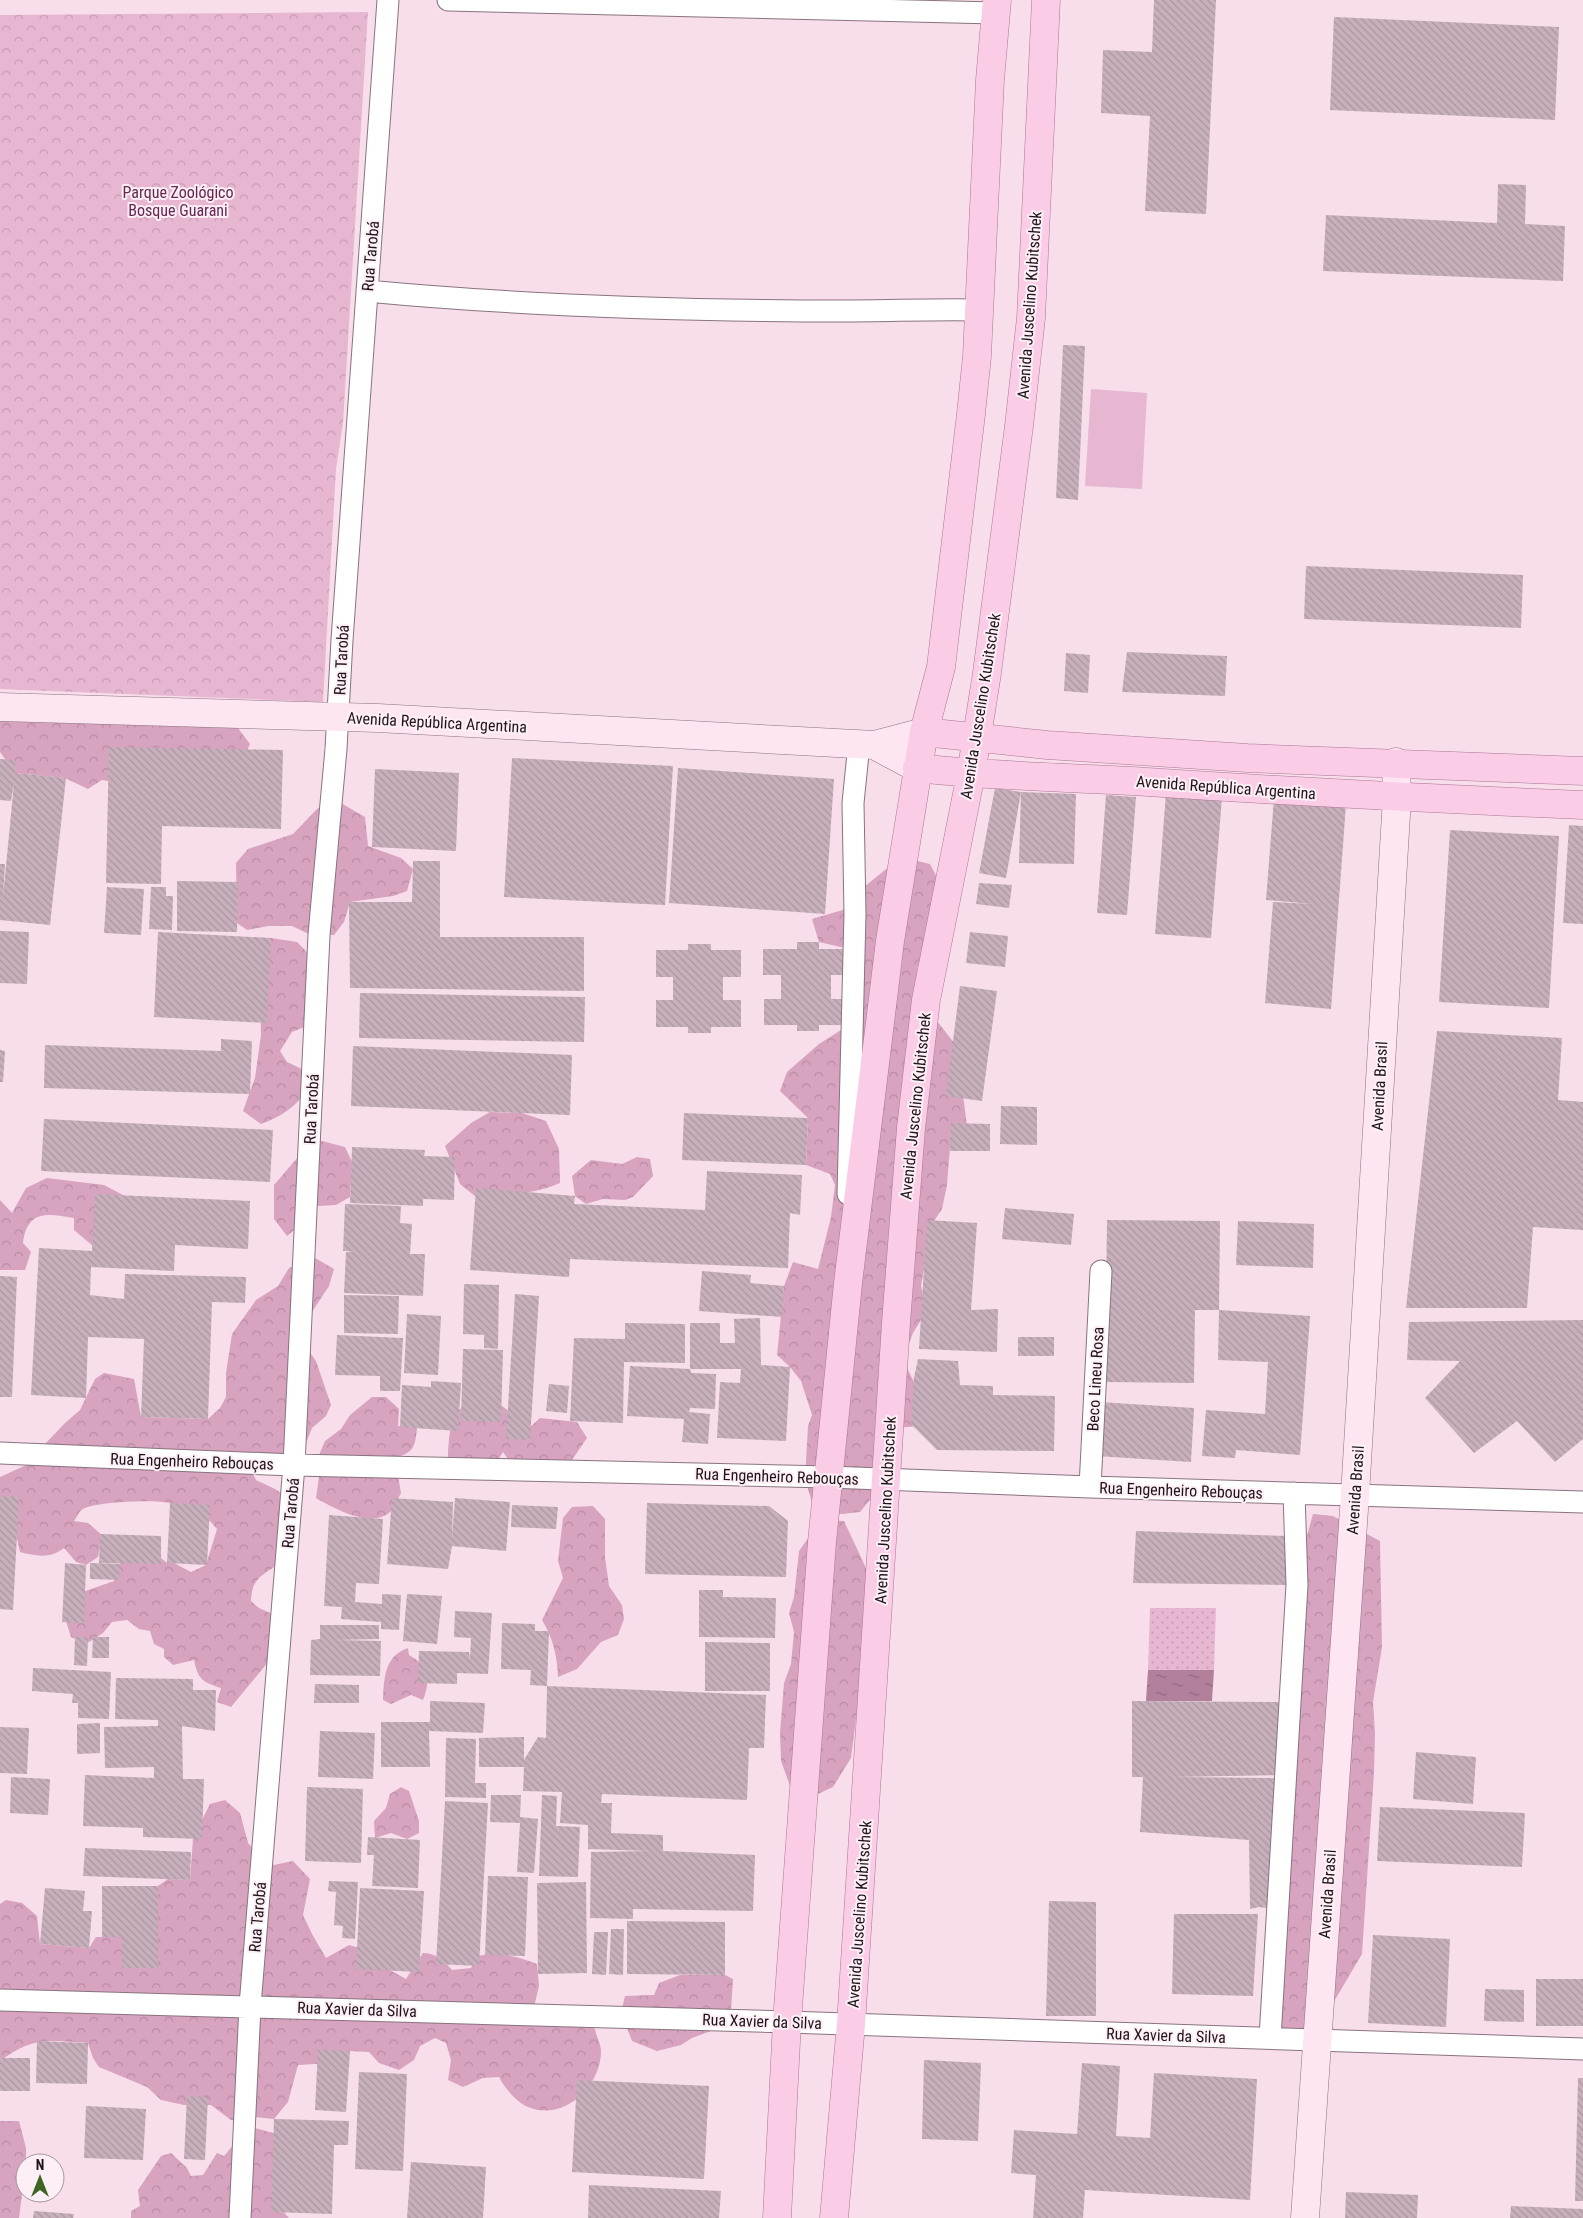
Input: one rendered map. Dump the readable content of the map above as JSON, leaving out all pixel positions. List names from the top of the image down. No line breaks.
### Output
{"streets":{"main road":["Avenida Juscelino Kubitschek","Avenida República Argentina"],"street":["Rua Tarobá","Avenida Brasil","Beco Lineu Rosa","Rua Engenheiro Rebouças","Rua Xavier da Silva"]},"crossings":[["Rua Tarobá","Avenida República Argentina"],["Rua Tarobá","Rua Engenheiro Rebouças"],["Rua Tarobá","Rua Xavier da Silva"],["Avenida Juscelino Kubitschek","Avenida República Argentina"],["Avenida Juscelino Kubitschek","Rua Engenheiro Rebouças"],["Avenida Juscelino Kubitschek","Rua Xavier da Silva"],["Avenida República Argentina","Avenida Brasil"],["Avenida Brasil","Rua Engenheiro Rebouças"],["Avenida Brasil","Rua Xavier da Silva"],["Beco Lineu Rosa","Rua Engenheiro Rebouças"]],"parks":["Parque Zoológico Bosque Guarani"],"north":"top"}
